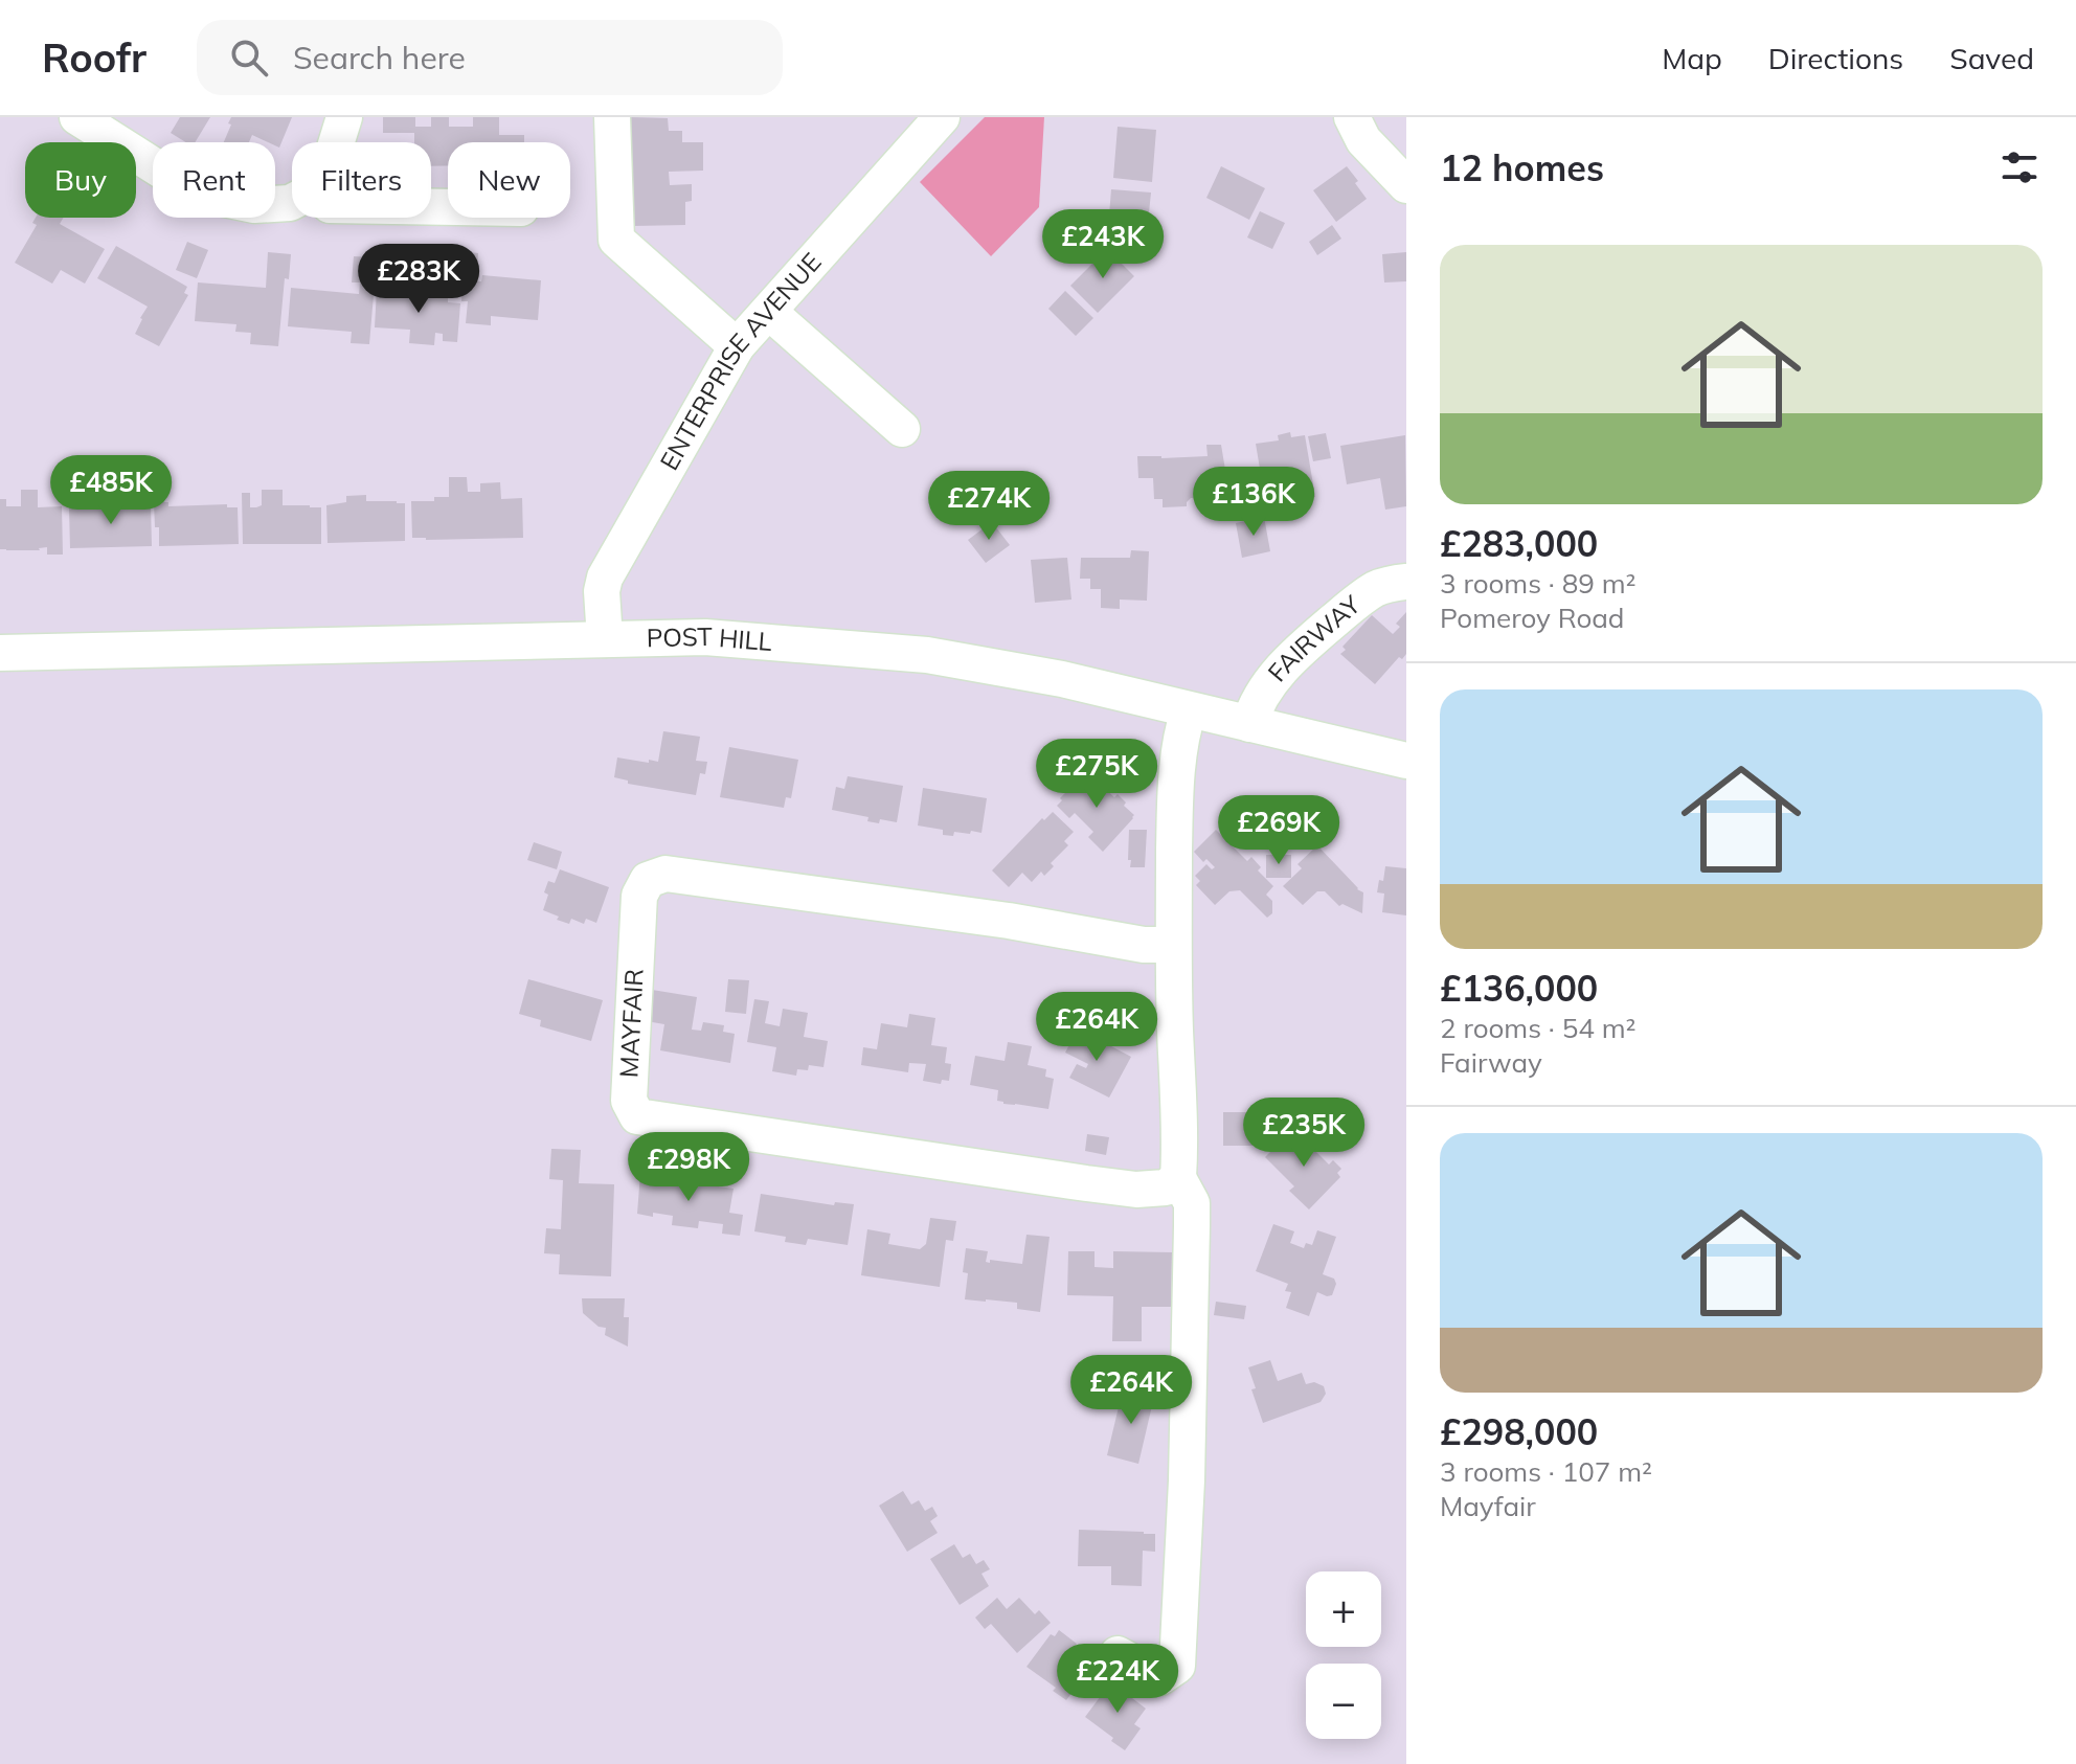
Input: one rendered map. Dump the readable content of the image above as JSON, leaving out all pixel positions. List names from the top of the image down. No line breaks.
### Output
{"streets":{"street":["ENTERPRISE AVENUE","POST HILL","FAIRWAY","MAYFAIR"]},"crossings":[["ENTERPRISE AVENUE","POST HILL"],["POST HILL","FAIRWAY"]],"page":{"header":"Roofr","search":"Search here","nav":["Map","Directions","Saved"],"heading":"12 homes","chip":["Buy","Rent","Filters","New"],"price":["£243K","£283K","£485K","£136K","£274K","£275K","£269K","£264K","£235K","£298K","£264K","£224K"],"list":[{"name":"£283,000","note":"3 rooms · 89 m² · Pomeroy Road"},{"name":"£136,000","note":"2 rooms · 54 m² · Fairway"},{"name":"£298,000","note":"3 rooms · 107 m² · Mayfair"}],"map_buttons":["+","−"]}}
